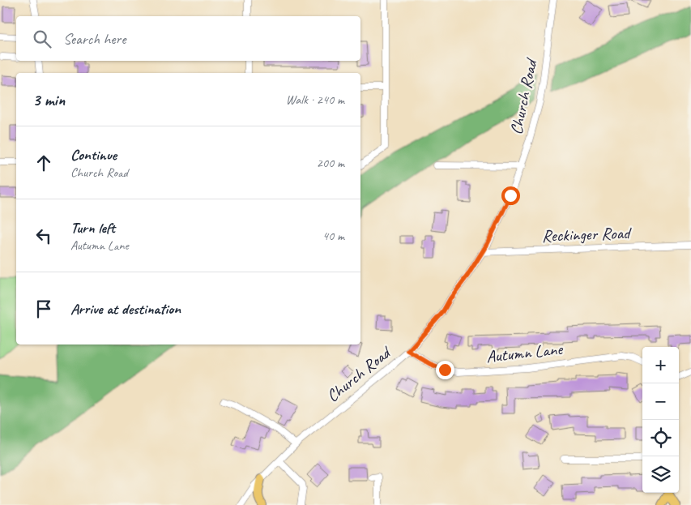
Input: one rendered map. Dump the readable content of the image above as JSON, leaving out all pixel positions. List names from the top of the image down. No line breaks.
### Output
{"streets":{"street":["Church Road","Reckinger Road","Autumn Lane"]},"crossings":[["Church Road","Reckinger Road"],["Church Road","Autumn Lane"]],"page":{"search":"Search here","heading":["3 min","Walk · 240 m"],"list":[["Continue","Church Road","200 m"],["Turn left","Autumn Lane","40 m"],"Arrive at destination"],"map_buttons":["+","−"]}}
